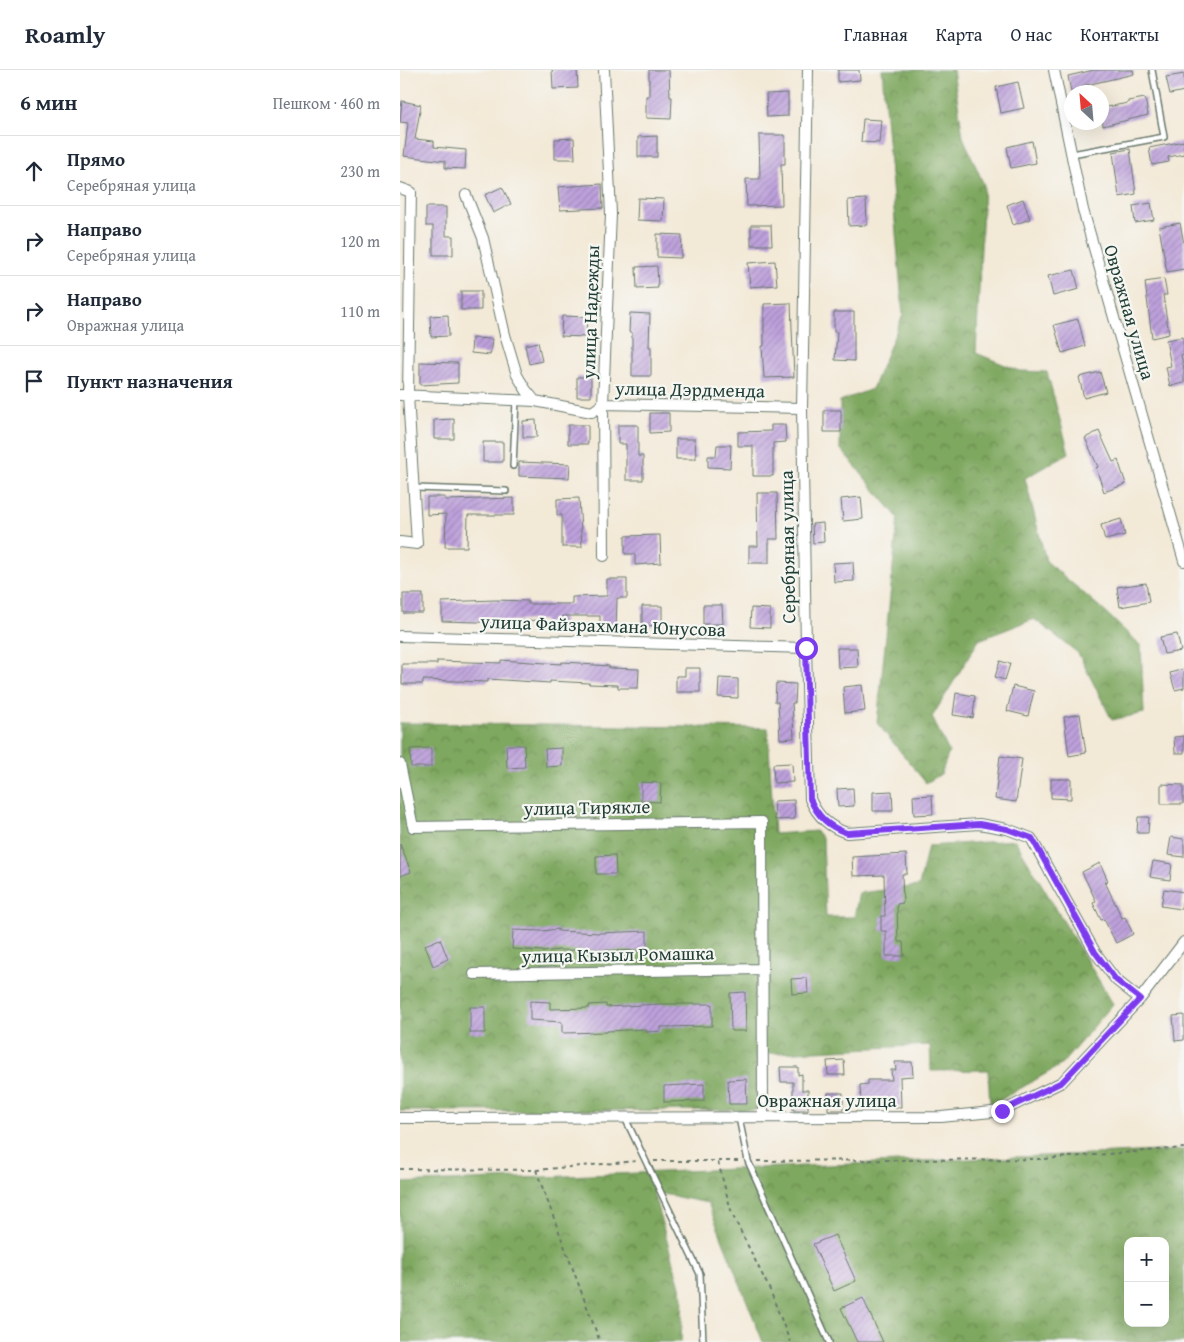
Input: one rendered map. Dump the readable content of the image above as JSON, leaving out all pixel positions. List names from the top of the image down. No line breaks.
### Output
{"streets":{"street":["улица Надежды","Овражная улица","улица Дэрдменда","Серебряная улица","улица Файзрахмана Юнусова","улица Тирякле","улица Кызыл Ромашка"]},"crossings":[["улица Надежды","улица Дэрдменда"],["Овражная улица","Серебряная улица"],["улица Дэрдменда","Серебряная улица"],["Серебряная улица","улица Файзрахмана Юнусова"],["улица Тирякле","улица Кызыл Ромашка"]],"north":"top left","page":{"header":"Roamly","nav":["Главная","Карта","О нас","Контакты"],"heading":["6 мин","Пешком · 460 m"],"list":[["Прямо","Серебряная улица","230 m"],["Направо","Серебряная улица","120 m"],["Направо","Овражная улица","110 m"],"Пункт назначения"],"map_buttons":["+","−"]}}
